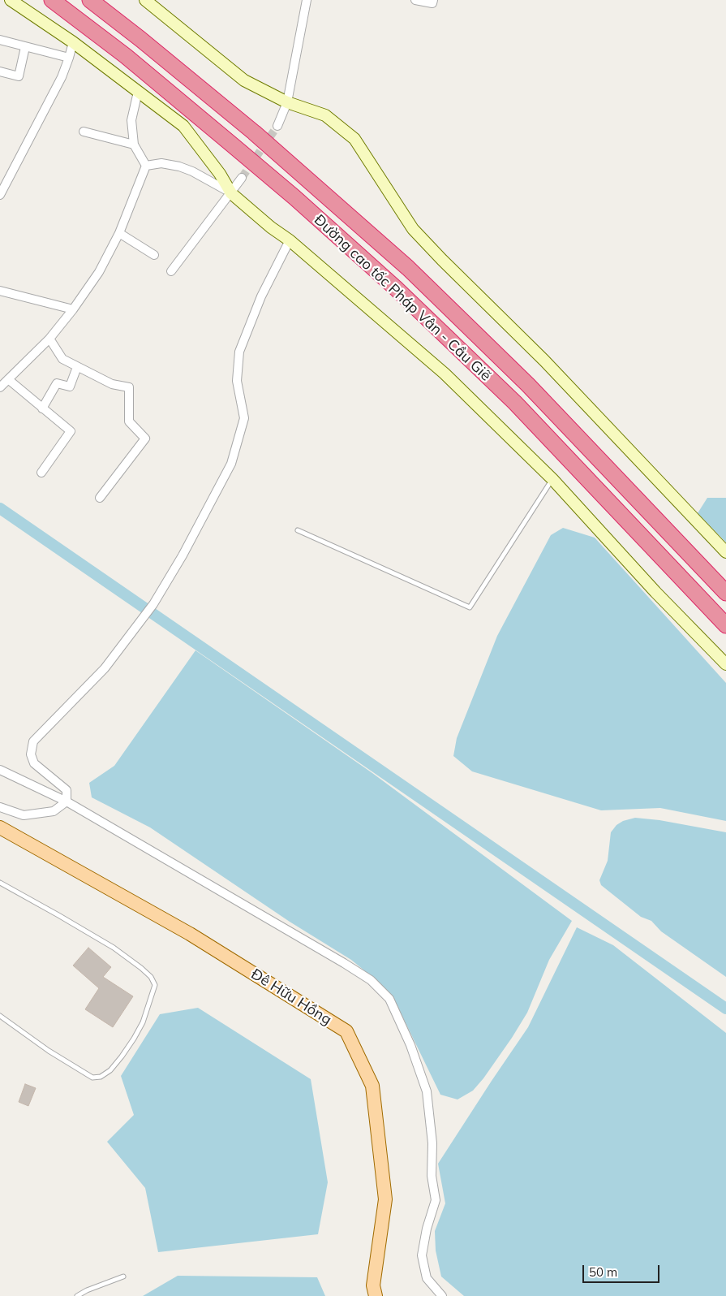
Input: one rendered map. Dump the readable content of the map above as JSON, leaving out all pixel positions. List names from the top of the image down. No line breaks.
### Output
{"streets":{"highway":["Đường cao tốc Pháp Vân - Cầu Giẽ"],"main road":["Đê Hữu Hồng"]},"scale_bar":"50 m"}
